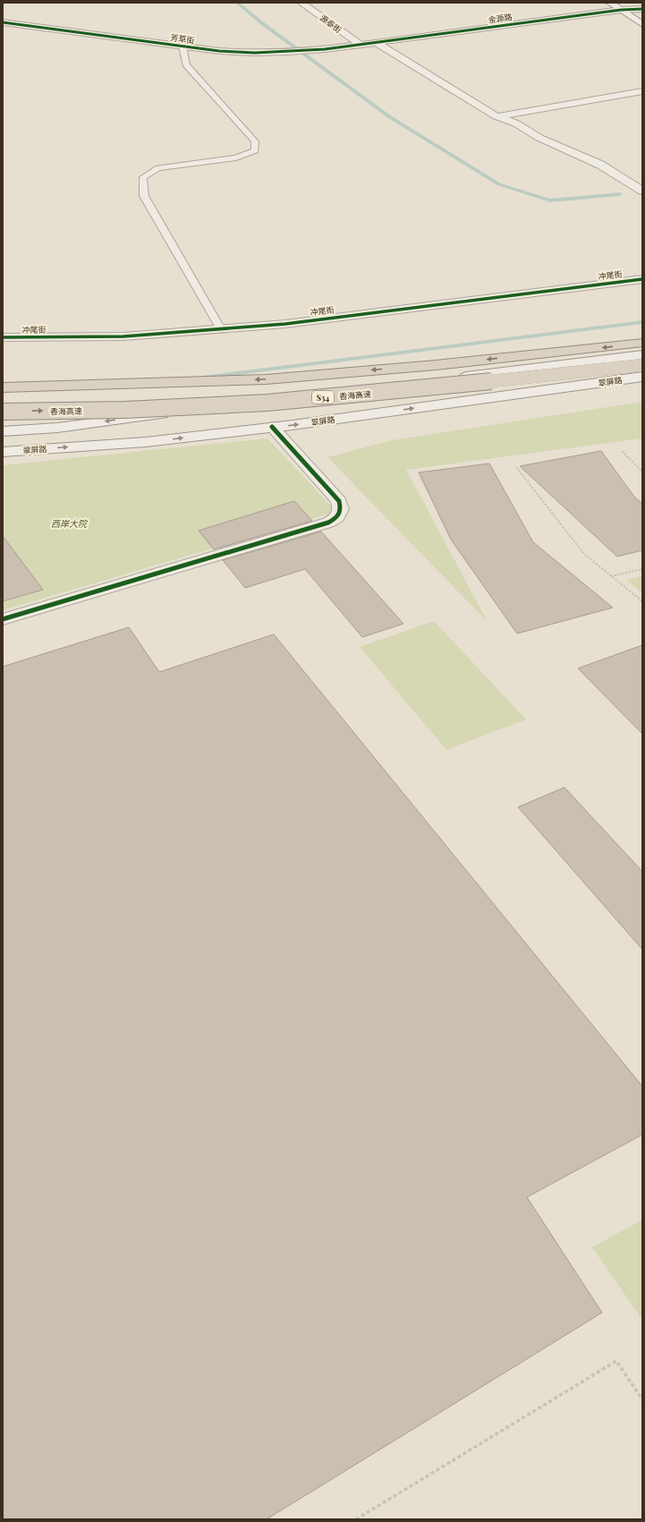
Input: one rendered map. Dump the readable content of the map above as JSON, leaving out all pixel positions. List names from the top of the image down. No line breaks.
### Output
{"streets":{"highway":["香海高速","S34"],"street":["金源路","源泰街","芳草街","冲尾街","翠屏路"]},"crossings":[["金源路","源泰街"],["金源路","芳草街"],["源泰街","芳草街"]],"parks":["西岸大院"]}
